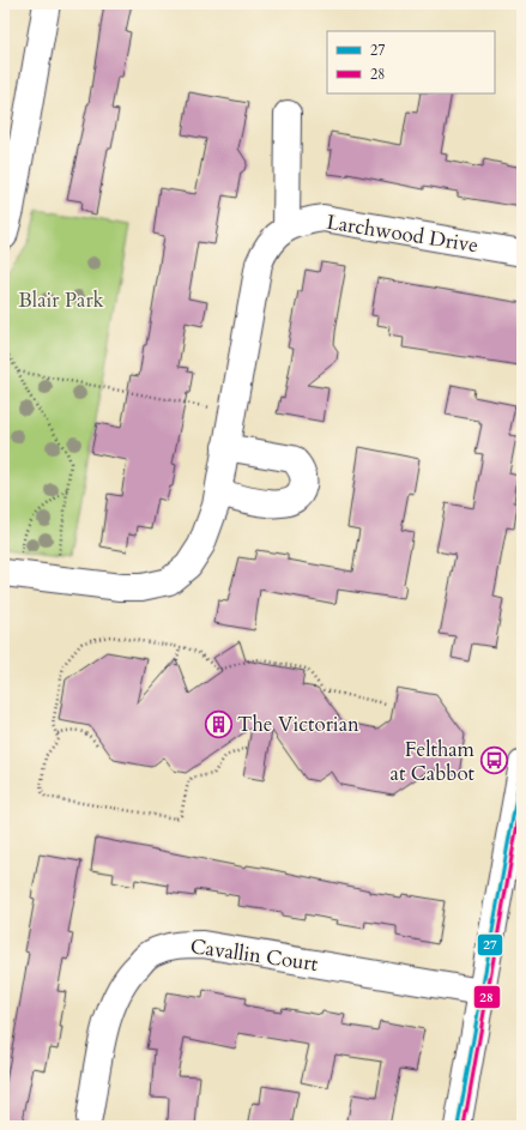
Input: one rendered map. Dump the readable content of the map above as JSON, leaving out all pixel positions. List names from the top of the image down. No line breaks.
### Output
{"streets":{"street":["Larchwood Drive","Cavallin Court"]},"parks":["Blair Park"],"places":{"building":["The Victorian"],"bus stop":["Feltham at Cabbot"]},"lines":["transit line 27","transit line 28"],"legend":["27","28"]}
